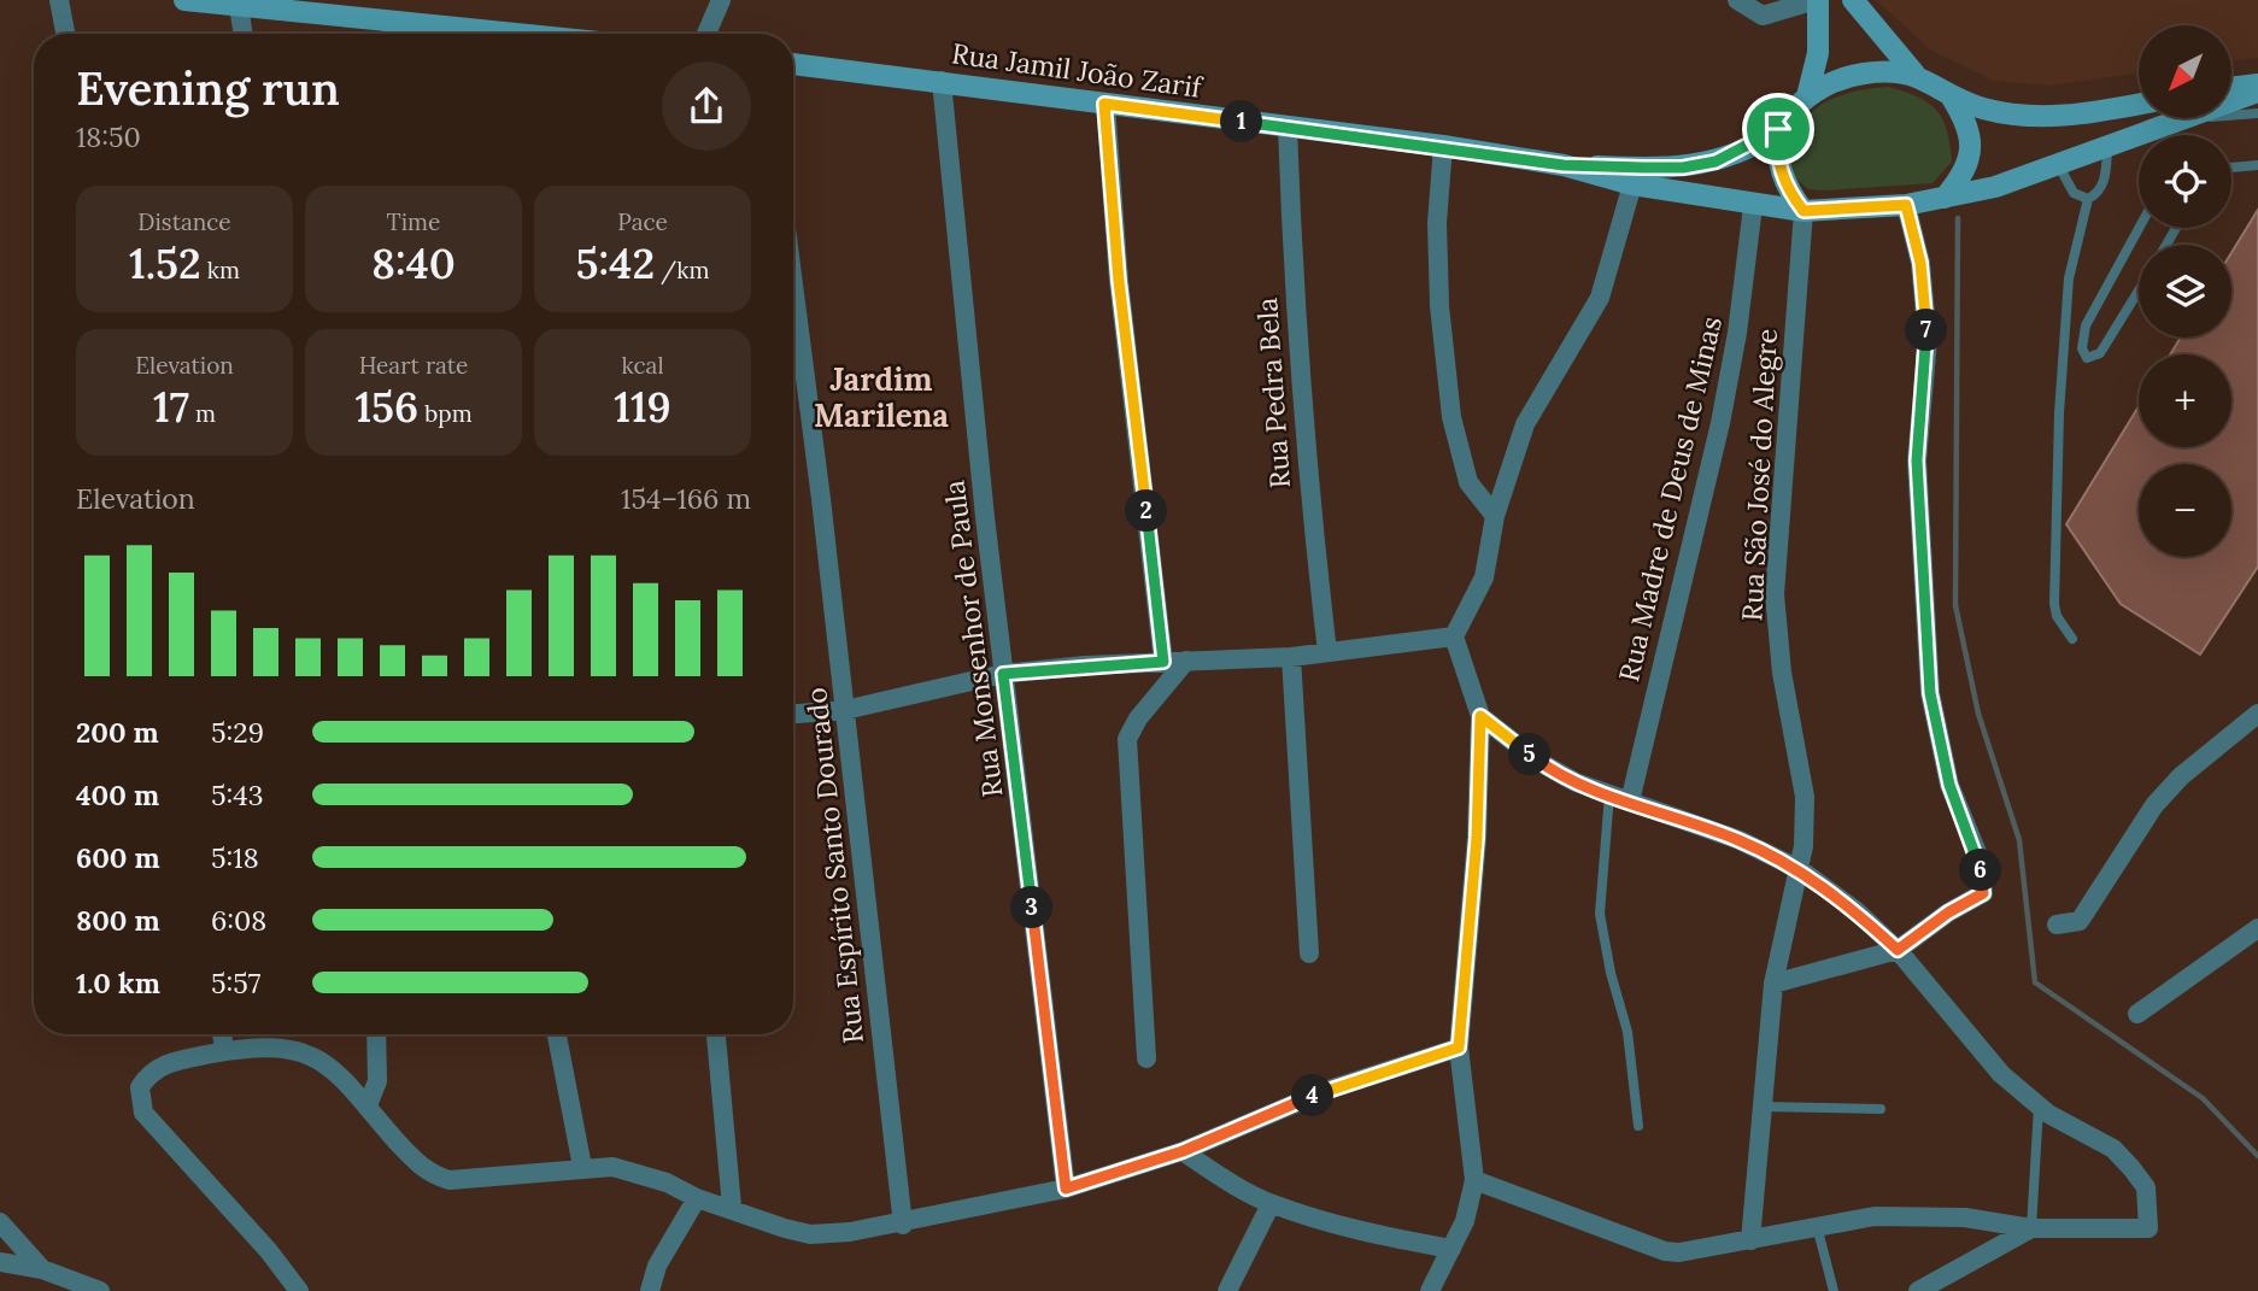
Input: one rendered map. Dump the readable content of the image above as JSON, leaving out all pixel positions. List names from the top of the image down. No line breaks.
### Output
{"streets":{"main road":["Rua Jamil João Zarif"],"street":["Rua Pedra Bela","Rua São José do Alegre","Rua Madre de Deus de Minas","Rua Monsenhor de Paula","Rua Espírito Santo Dourado"]},"crossings":[["Rua Jamil João Zarif","Rua Pedra Bela"],["Rua Jamil João Zarif","Rua São José do Alegre"],["Rua Jamil João Zarif","Rua Madre de Deus de Minas"],["Rua Jamil João Zarif","Rua Monsenhor de Paula"]],"districts":["Jardim Marilena"],"north":"bottom left","page":{"map_buttons":["+","−"],"heading":["Evening run","18:50"],"pins":["1","7","2","5","6","3","4"],"stats":[["Distance","1.52 km"],["Time","8:40"],["Pace","5:42 /km"],["Elevation","17 m"],["Heart rate","156 bpm"],["kcal","119"]],"chart":["Elevation","154–166 m"],"list":[{"name":"200 m","note":"5:29"},{"name":"400 m","note":"5:43"},{"name":"600 m","note":"5:18"},{"name":"800 m","note":"6:08"},{"name":"1.0 km","note":"5:57"}]}}
